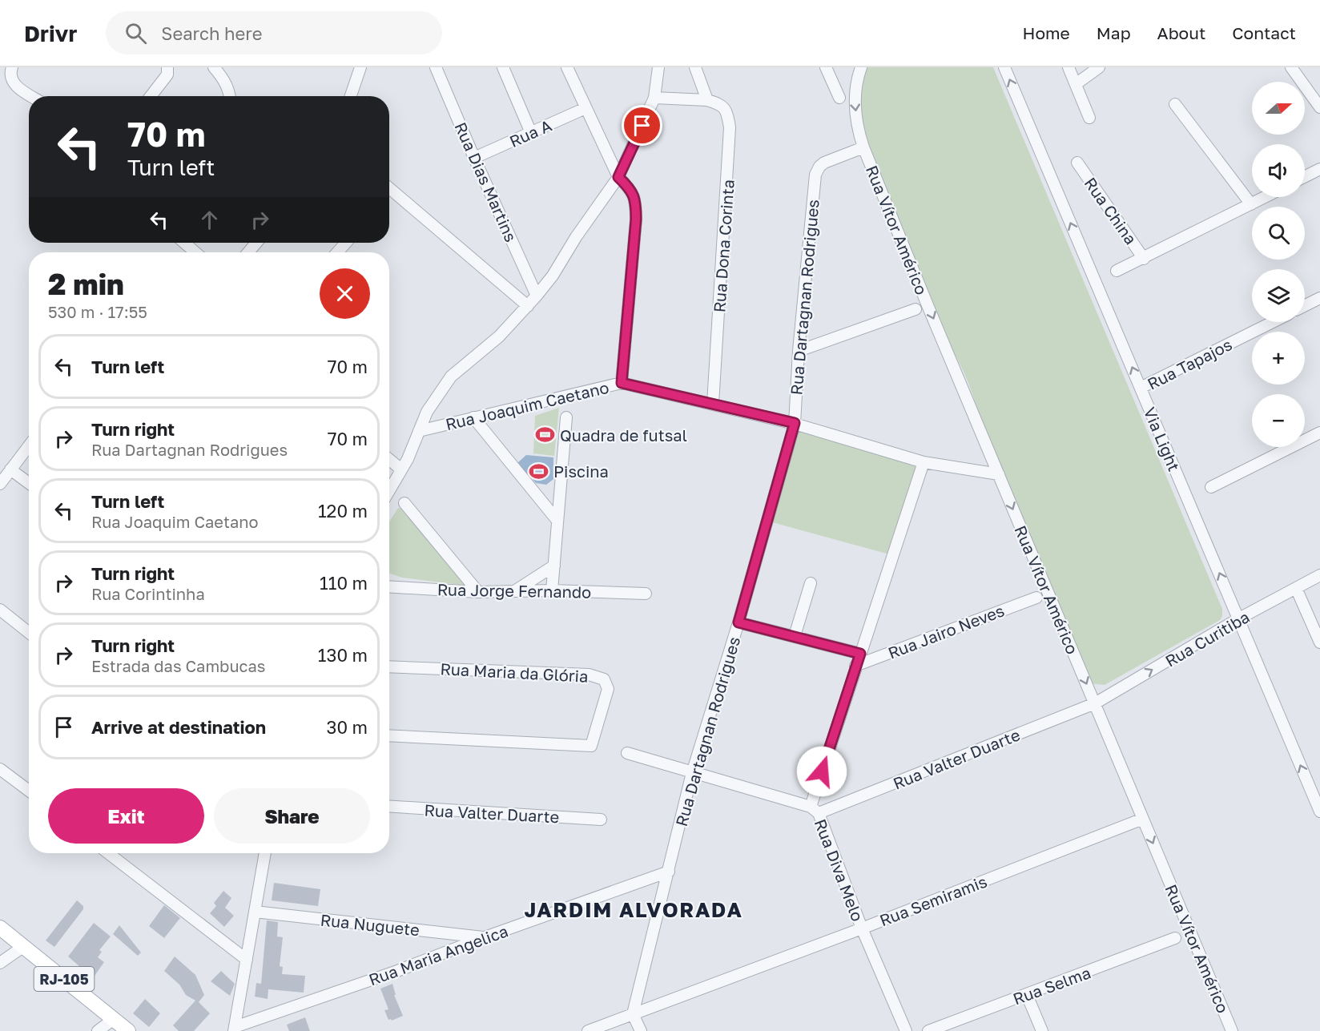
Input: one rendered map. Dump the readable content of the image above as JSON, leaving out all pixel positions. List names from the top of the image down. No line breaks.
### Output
{"streets":{"main road":["RJ-105"],"street":["Rua A","Rua Dias Martins","Rua China","Rua Vítor Américo","Rua Dona Corinta","Rua Dartagnan Rodrigues","Rua Tapajos","Rua Joaquim Caetano","Via Light","Rua Jorge Fernando","Rua Jairo Neves","Rua Curitiba","Rua Maria da Glória","Rua Valter Duarte","Rua Diva Melo","Rua Semiramis","Rua Nuguete","Rua Maria Angelica","Rua Selma"]},"crossings":[["Rua A","Rua Dias Martins"],["Rua Vítor Américo","Rua Dartagnan Rodrigues"],["Rua Vítor Américo","Rua Joaquim Caetano"],["Rua Vítor Américo","Rua Curitiba"],["Rua Vítor Américo","Rua Valter Duarte"],["Rua Vítor Américo","Rua Semiramis"],["Rua Dona Corinta","Rua Joaquim Caetano"],["Rua Dartagnan Rodrigues","Rua Joaquim Caetano"],["Rua Dartagnan Rodrigues","Rua Semiramis"],["Rua Dartagnan Rodrigues","Rua Maria Angelica"],["Rua Tapajos","Via Light"],["Rua Joaquim Caetano","Rua Diva Melo"],["Via Light","Rua Curitiba"],["Rua Jairo Neves","Rua Diva Melo"],["Rua Curitiba","Rua Valter Duarte"],["Rua Valter Duarte","Rua Diva Melo"],["Rua Diva Melo","Rua Semiramis"],["Rua Nuguete","Rua Maria Angelica"]],"one_way":["Rua Vítor Américo","Via Light","Rua Curitiba"],"districts":["JARDIM ALVORADA"],"places":{"sports":["Quadra de futsal","Piscina"]},"north":"right","page":{"header":"Drivr","search":"Search here","nav":["Home","Map","About","Contact"],"map_buttons":["+","−"],"turn":["70 m","Turn left"],"heading":["2 min","530 m · 17:55"],"list":[{"name":"Turn left","value":"70 m"},{"name":"Turn right","note":"Rua Dartagnan Rodrigues","value":"70 m"},{"name":"Turn left","note":"Rua Joaquim Caetano","value":"120 m"},{"name":"Turn right","note":"Rua Corintinha","value":"110 m"},{"name":"Turn right","note":"Estrada das Cambucas","value":"130 m"},{"name":"Arrive at destination","value":"30 m"}],"buttons":["Exit","Share"]}}
